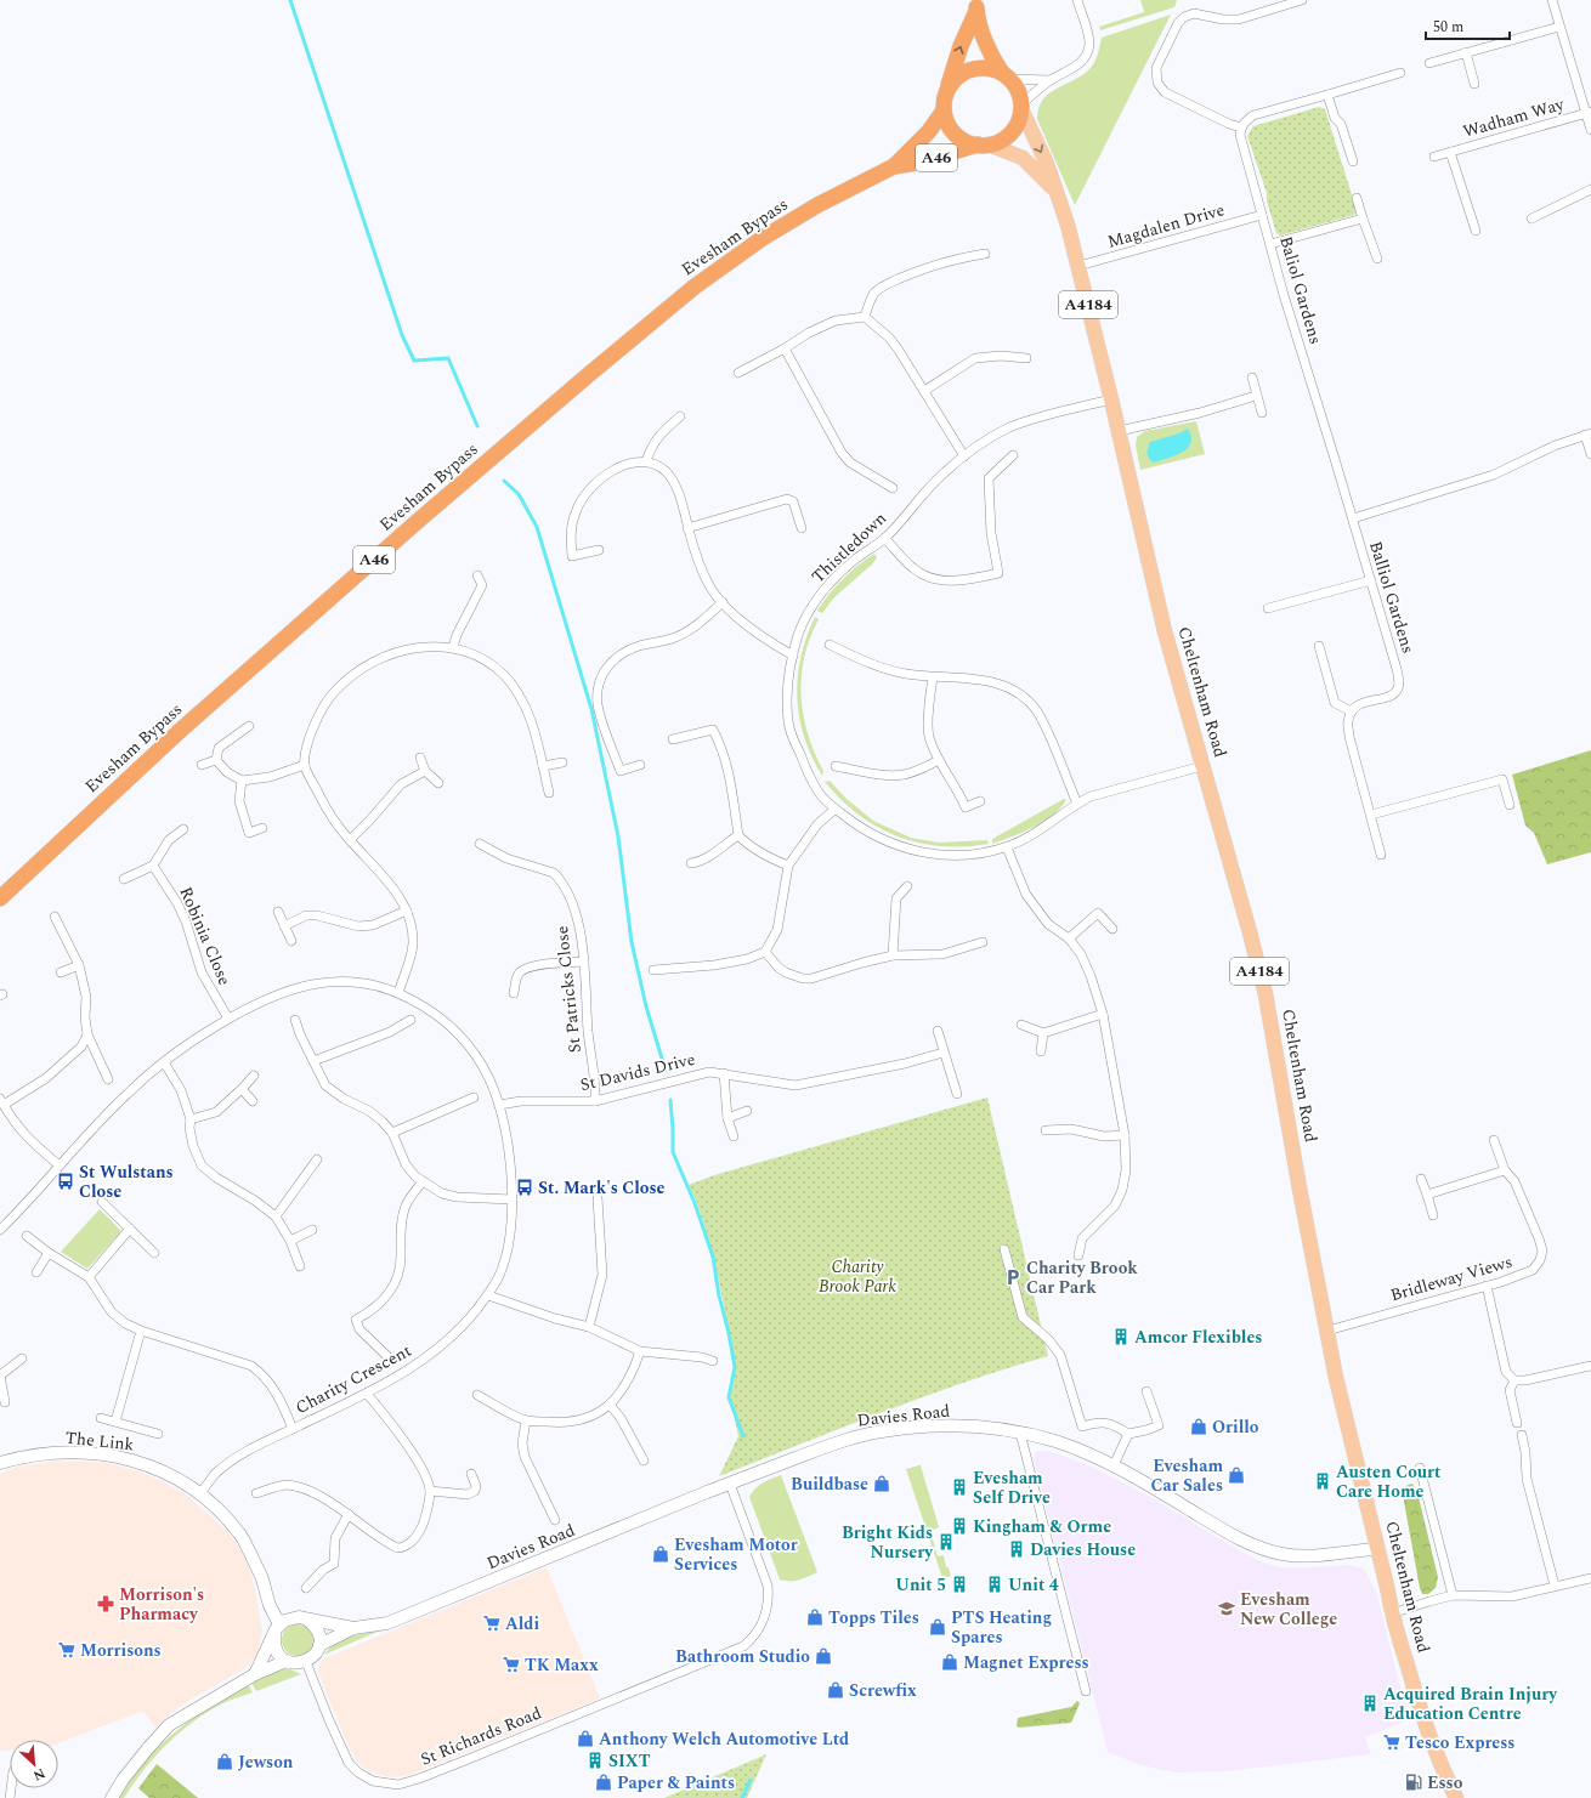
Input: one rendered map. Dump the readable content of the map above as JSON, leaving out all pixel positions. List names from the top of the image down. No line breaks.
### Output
{"streets":{"highway":["A46","Evesham Bypass"],"main road":["A4184","Cheltenham Road"],"street":["Wadham Way","Magdalen Drive","Baliol Gardens","Thistledown","Balliol Gardens","Robinia Close","St Patricks Close","St Davids Drive","Bridleway Views","Charity Crescent","Davies Road","The Link","St Richards Road"]},"crossings":[["Magdalen Drive","Baliol Gardens"],["Magdalen Drive","Cheltenham Road"],["Evesham Bypass","Cheltenham Road"],["Baliol Gardens","Balliol Gardens"],["Thistledown","Cheltenham Road"],["Cheltenham Road","Bridleway Views"],["Cheltenham Road","Davies Road"],["Robinia Close","Charity Crescent"],["St Patricks Close","St Davids Drive"],["St Davids Drive","Charity Crescent"],["Charity Crescent","The Link"],["Davies Road","The Link"],["Davies Road","St Richards Road"],["The Link","St Richards Road"]],"parks":["Charity Brook Park"],"places":{"bus stop":["St Wulstans Close","St. Mark's Close"],"parking":["Charity Brook Car Park"],"building":["Amcor Flexibles","Austen Court Care Home","Evesham Self Drive","Kingham & Orme","Bright Kids Nursery","Davies House","Unit 5","Unit 4","Acquired Brain Injury Education Centre","SIXT"],"shop":["Orillo","Evesham Car Sales","Buildbase","Evesham Motor Services","Topps Tiles","PTS Heating Spares","Bathroom Studio","Magnet Express","Screwfix","Anthony Welch Automotive Ltd","Jewson","Paper & Paints"],"pharmacy":["Morrison's Pharmacy"],"school or university":["Evesham New College"],"supermarket":["Aldi","Morrisons","TK Maxx","Tesco Express"],"fuel station":["Esso"]},"scale_bar":"50 m","north":"bottom right"}
